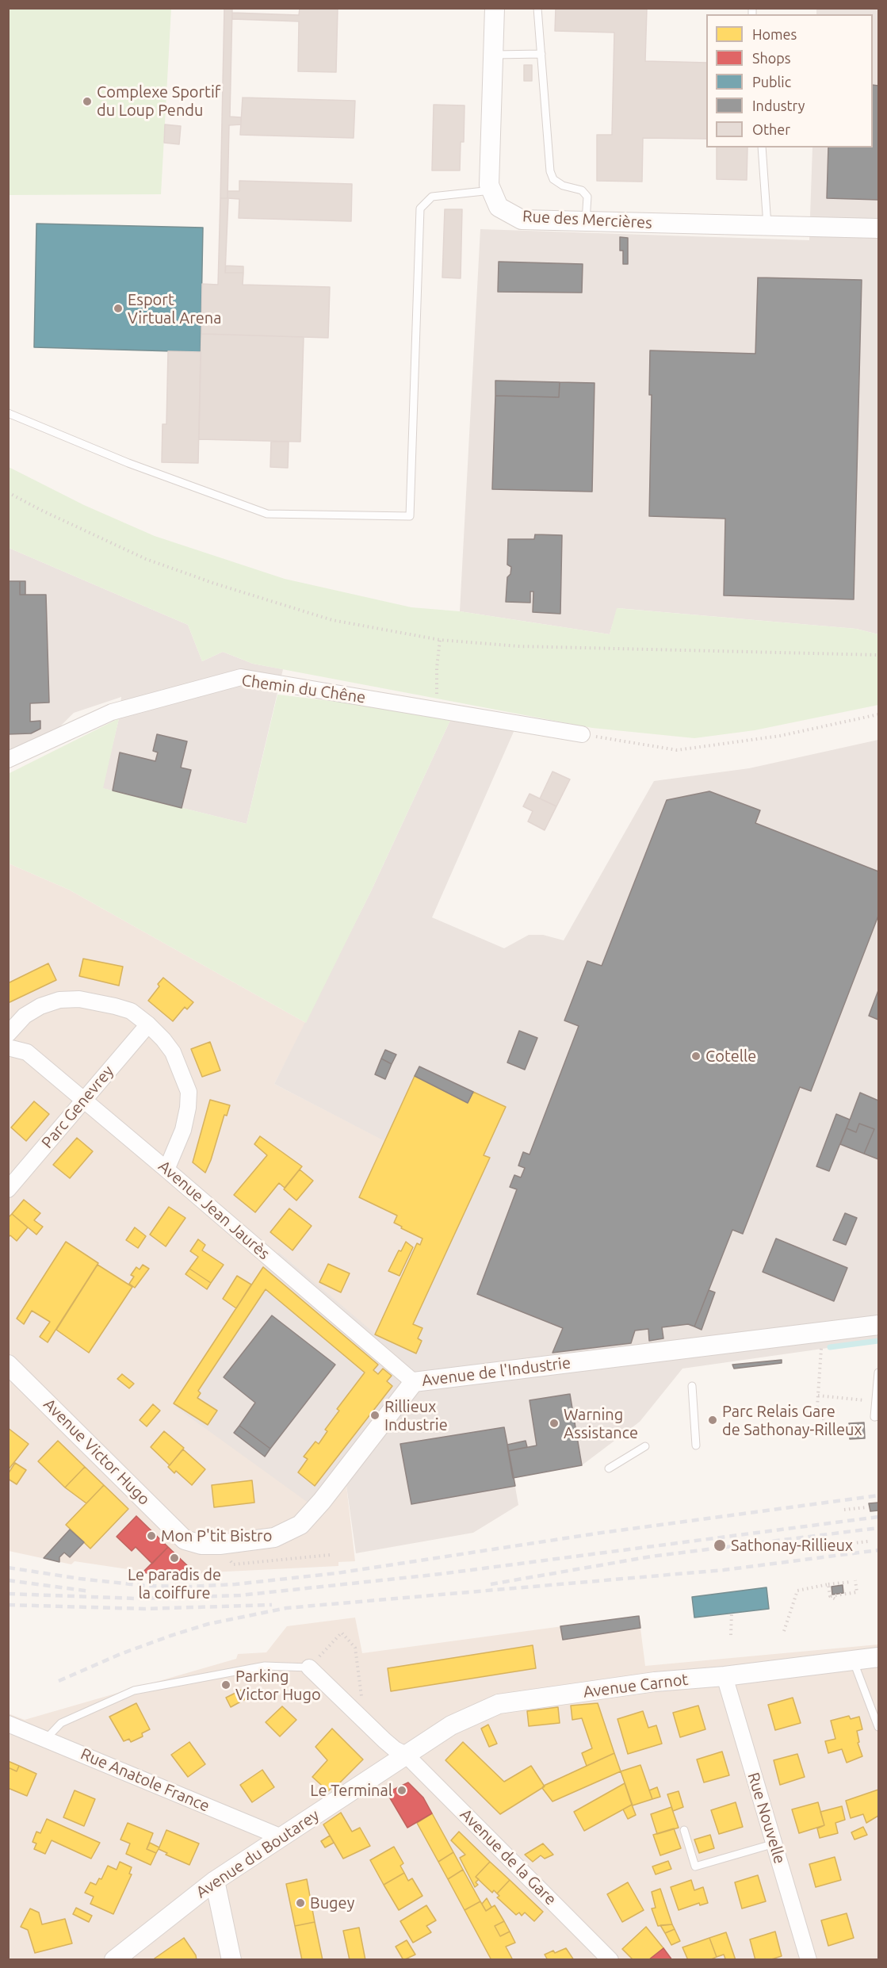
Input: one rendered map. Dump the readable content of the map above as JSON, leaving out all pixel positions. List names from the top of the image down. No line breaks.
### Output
{"streets":{"street":["Rue des Mercières","Chemin du Chêne","Parc Genevrey","Avenue Jean Jaurès","Avenue de l'Industrie","Avenue Victor Hugo","Avenue Carnot","Rue Anatole France","Rue Nouvelle","Avenue du Boutarey","Avenue de la Gare"]},"crossings":[["Parc Genevrey","Avenue Jean Jaurès"],["Avenue Jean Jaurès","Avenue de l'Industrie"],["Avenue de l'Industrie","Avenue Victor Hugo"],["Avenue Carnot","Rue Nouvelle"],["Avenue Carnot","Avenue du Boutarey"],["Avenue Carnot","Avenue de la Gare"],["Rue Anatole France","Avenue du Boutarey"],["Avenue du Boutarey","Avenue de la Gare"]],"places":["Complexe Sportif du Loup Pendu","Esport Virtual Arena","Cotelle","Rillieux Industrie","Parc Relais Gare de Sathonay-Rilleux","Warning Assistance","Mon P'tit Bistro","Sathonay-Rillieux","Le paradis de la coiffure","Parking Victor Hugo","Le Terminal","Bugey"],"legend":["Homes","Shops","Public","Industry","Other"]}
